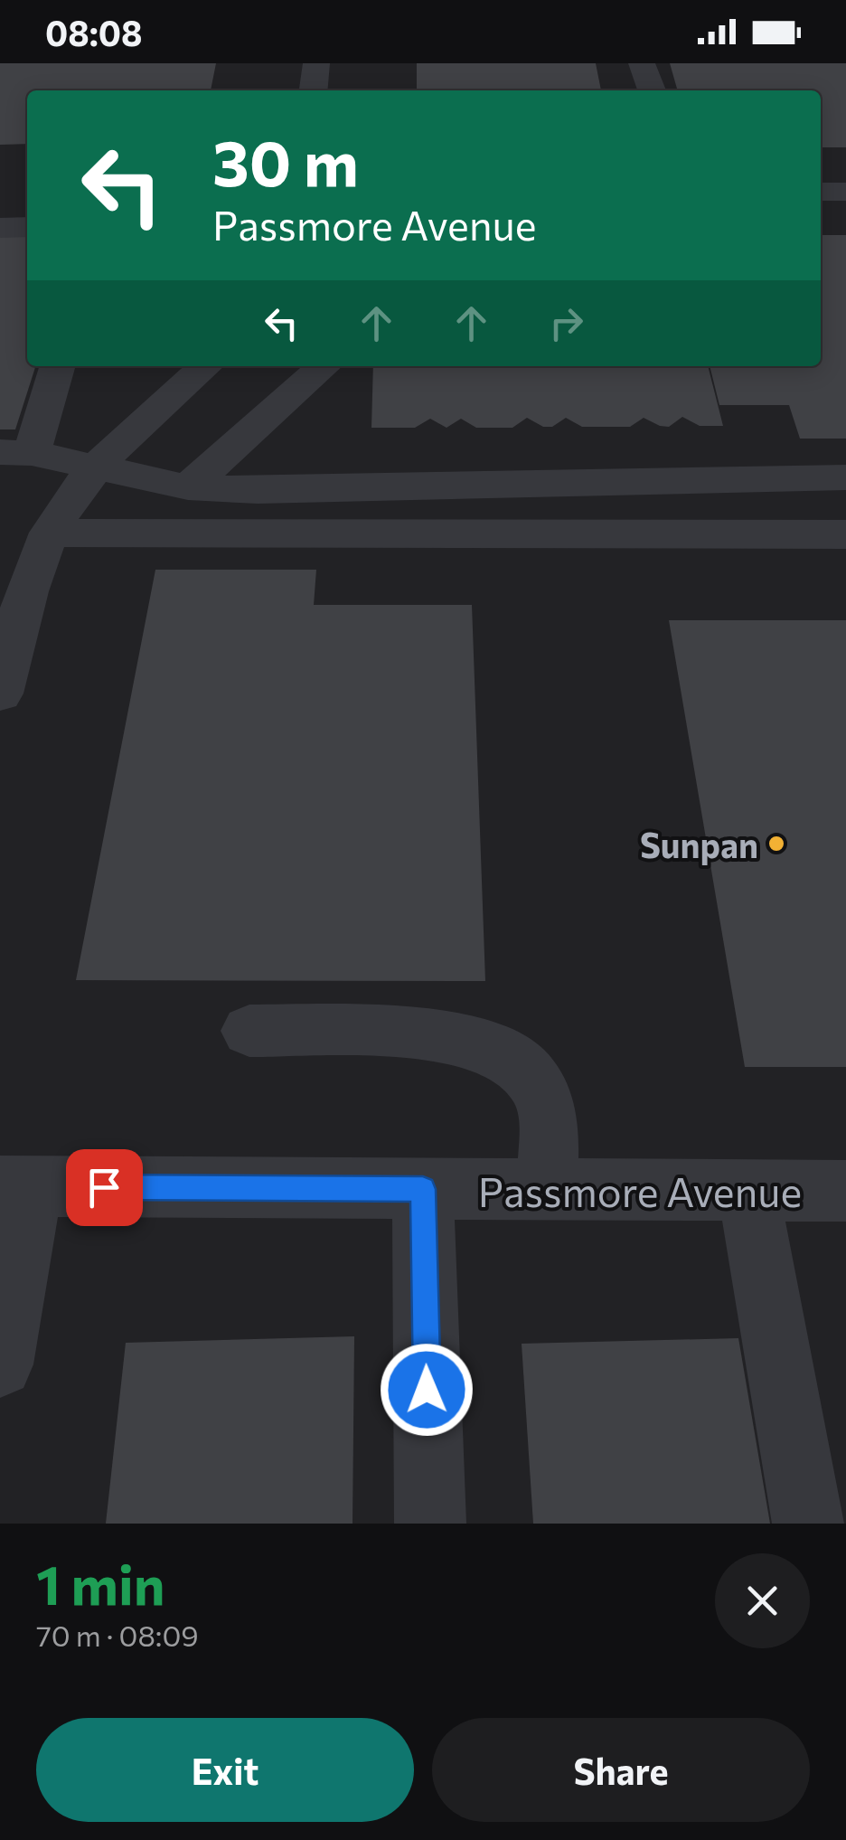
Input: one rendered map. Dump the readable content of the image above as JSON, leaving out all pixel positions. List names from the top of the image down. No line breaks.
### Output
{"streets":{"street":["Passmore Avenue"]},"places":["Sunpan"],"page":{"status":"08:08","turn":["30 m","Passmore Avenue"],"heading":["1 min","70 m · 08:09"],"buttons":["Exit","Share"]}}
